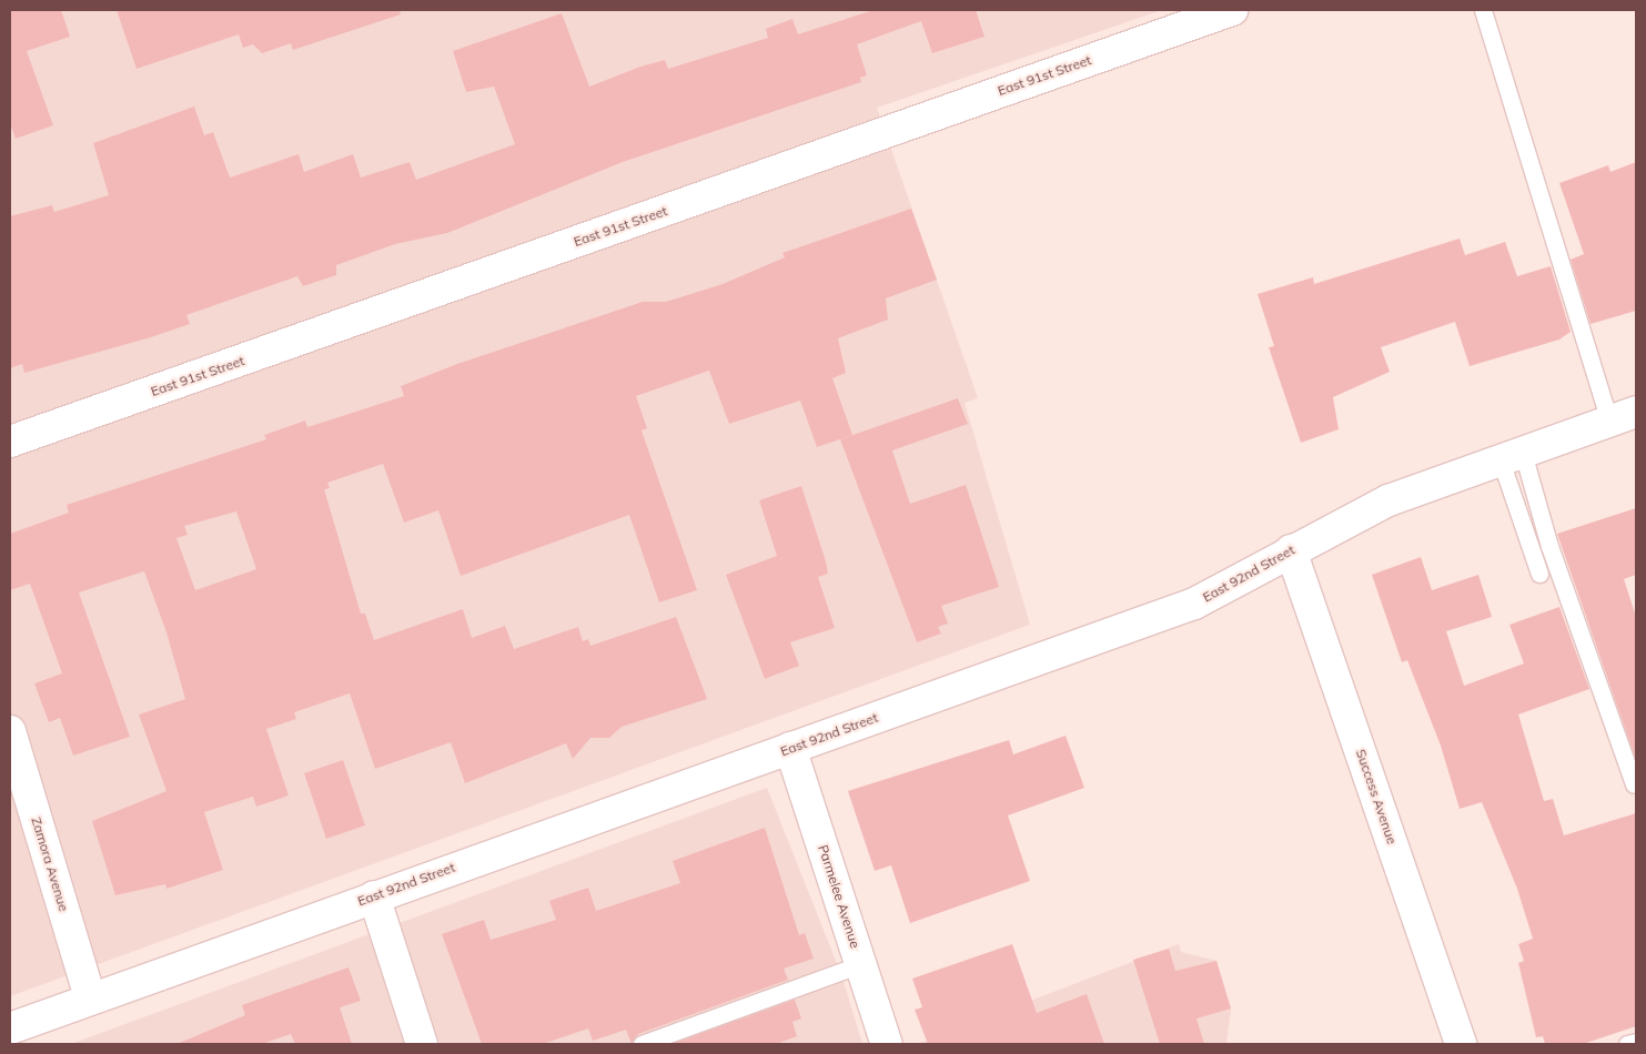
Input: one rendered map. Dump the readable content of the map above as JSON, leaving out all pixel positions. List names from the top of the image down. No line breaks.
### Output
{"streets":{"street":["East 91st Street","East 92nd Street","Success Avenue","Zamora Avenue","Parmelee Avenue"]},"crossings":[["East 92nd Street","Success Avenue"],["East 92nd Street","Zamora Avenue"],["East 92nd Street","Parmelee Avenue"]]}
